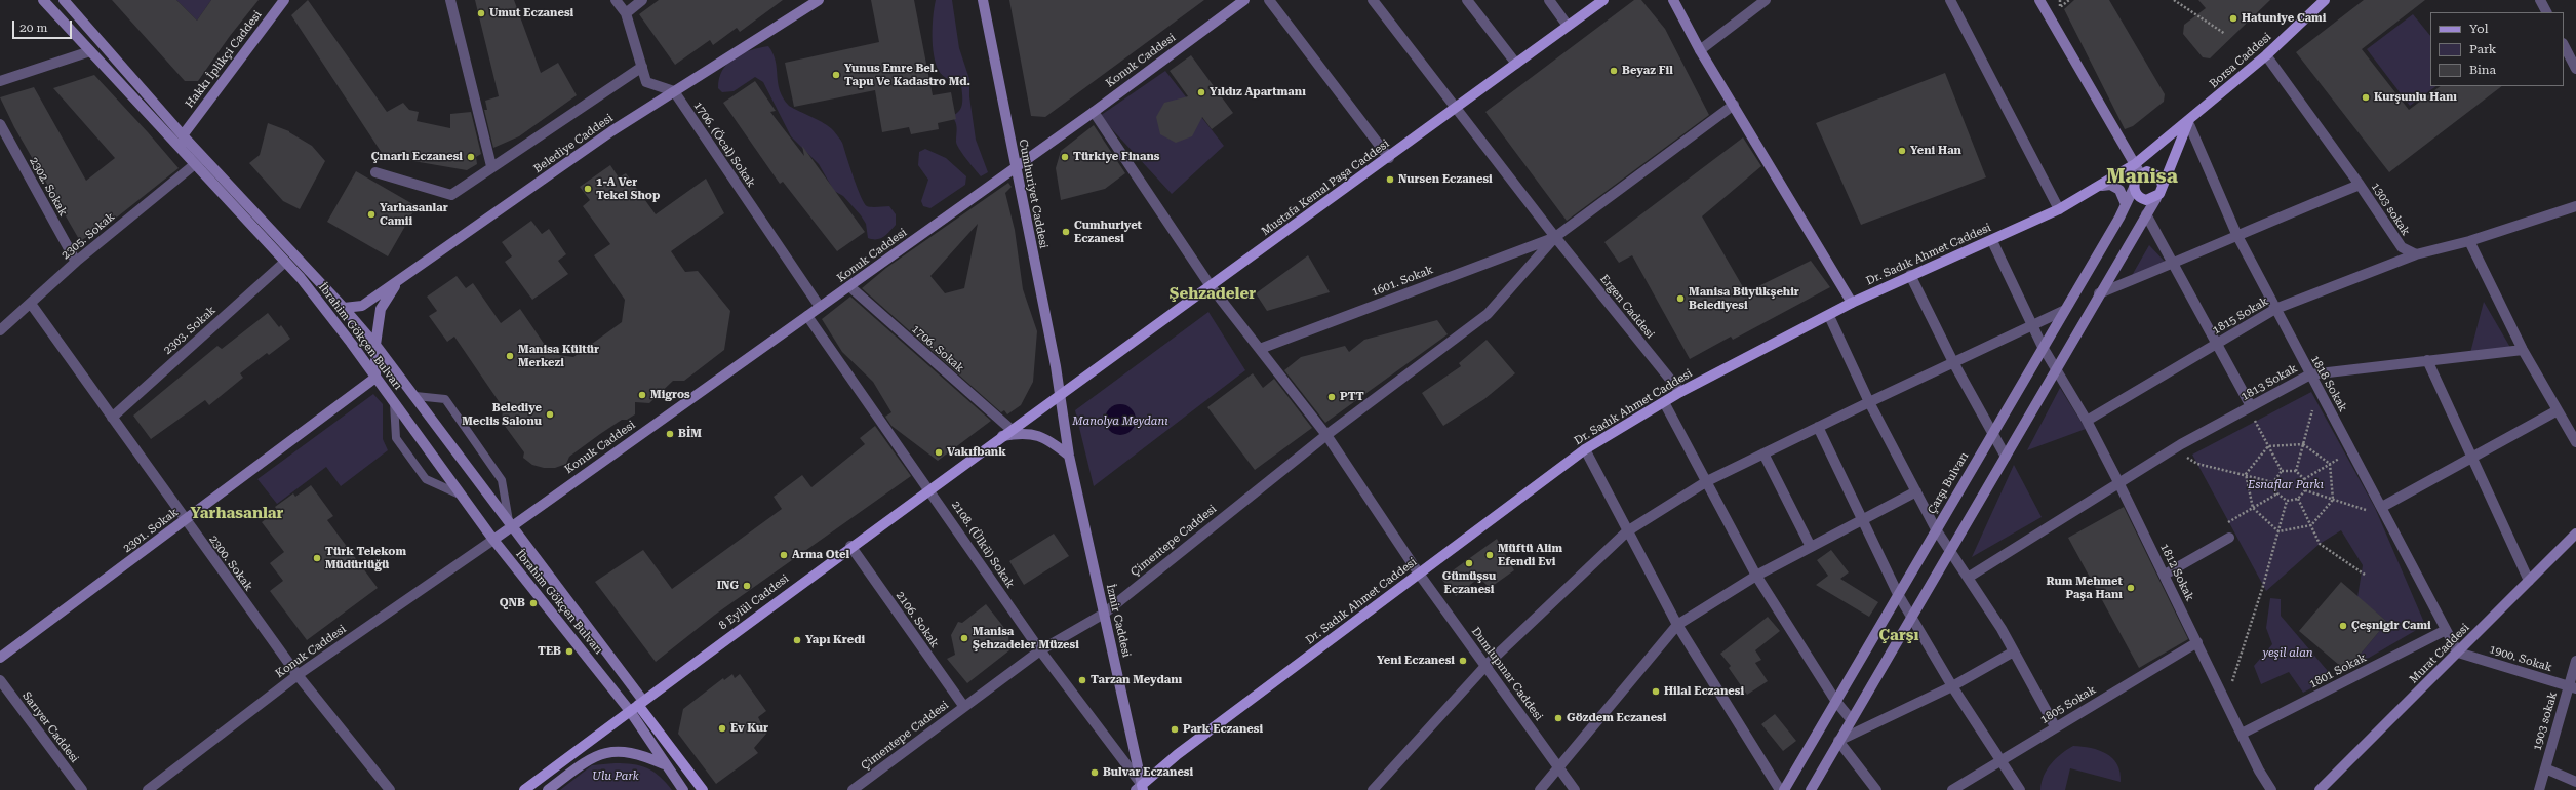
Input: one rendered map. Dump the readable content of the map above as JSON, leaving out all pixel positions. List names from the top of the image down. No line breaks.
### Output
{"streets":{"main road":["Hakkı İplikçi Caddesi","Konuk Caddesi","Borsa Caddesi","Belediye Caddesi","Mustafa Kemal Paşa Caddesi","Cumhuriyet Caddesi","Dr. Sadık Ahmet Caddesi","İbrahim Gökçen Bulvarı","Çarşı Bulvarı","2301. Sokak","8 Eylül Caddesi","İzmir Caddesi","Murat Caddesi"],"street":["1706. (Öcal) Sokak","2302. Sokak","1303 sokak","2305. Sokak","1601. Sokak","Ergen Caddesi","1815 Sokak","2303. Sokak","1706. Sokak","1813 Sokak","1818 Sokak","Çimentepe Caddesi","2108. (Ülkü) Sokak","2300. Sokak","1812 Sokak","2106. Sokak","1900. Sokak","1801 Sokak","Dumlupınar Caddesi","1805 Sokak","1903 sokak","Sarıyer Caddesi"]},"crossings":[["Hakkı İplikçi Caddesi","İbrahim Gökçen Bulvarı"],["Konuk Caddesi","1706. (Öcal) Sokak"],["Konuk Caddesi","Cumhuriyet Caddesi"],["Konuk Caddesi","İbrahim Gökçen Bulvarı"],["Konuk Caddesi","1706. Sokak"],["Konuk Caddesi","2108. (Ülkü) Sokak"],["Konuk Caddesi","2300. Sokak"],["Konuk Caddesi","Dumlupınar Caddesi"],["Borsa Caddesi","1303 sokak"],["Borsa Caddesi","Dr. Sadık Ahmet Caddesi"],["Borsa Caddesi","1818 Sokak"],["Belediye Caddesi","1706. (Öcal) Sokak"],["Belediye Caddesi","İbrahim Gökçen Bulvarı"],["2302. Sokak","2305. Sokak"],["Mustafa Kemal Paşa Caddesi","Cumhuriyet Caddesi"],["Mustafa Kemal Paşa Caddesi","Ergen Caddesi"],["Mustafa Kemal Paşa Caddesi","8 Eylül Caddesi"],["Mustafa Kemal Paşa Caddesi","Dumlupınar Caddesi"],["Cumhuriyet Caddesi","8 Eylül Caddesi"],["Cumhuriyet Caddesi","İzmir Caddesi"],["1303 sokak","1815 Sokak"],["2305. Sokak","İbrahim Gökçen Bulvarı"],["2305. Sokak","2300. Sokak"],["Dr. Sadık Ahmet Caddesi","Ergen Caddesi"],["Dr. Sadık Ahmet Caddesi","1818 Sokak"],["Dr. Sadık Ahmet Caddesi","Çarşı Bulvarı"],["Dr. Sadık Ahmet Caddesi","2108. (Ülkü) Sokak"],["Dr. Sadık Ahmet Caddesi","1812 Sokak"],["Dr. Sadık Ahmet Caddesi","İzmir Caddesi"],["Dr. Sadık Ahmet Caddesi","Dumlupınar Caddesi"],["1601. Sokak","Ergen Caddesi"],["1601. Sokak","Çimentepe Caddesi"],["1601. Sokak","Dumlupınar Caddesi"],["Ergen Caddesi","Çimentepe Caddesi"],["1815 Sokak","1818 Sokak"],["1815 Sokak","1812 Sokak"],["2303. Sokak","İbrahim Gökçen Bulvarı"],["2303. Sokak","2300. Sokak"],["İbrahim Gökçen Bulvarı","2301. Sokak"],["İbrahim Gökçen Bulvarı","8 Eylül Caddesi"],["1706. Sokak","8 Eylül Caddesi"],["1813 Sokak","1818 Sokak"],["1813 Sokak","1812 Sokak"],["1818 Sokak","Murat Caddesi"],["1818 Sokak","1900. Sokak"],["1818 Sokak","1801 Sokak"],["Çarşı Bulvarı","1812 Sokak"],["2301. Sokak","2300. Sokak"],["Çimentepe Caddesi","2108. (Ülkü) Sokak"],["Çimentepe Caddesi","2106. Sokak"],["Çimentepe Caddesi","İzmir Caddesi"],["Çimentepe Caddesi","Dumlupınar Caddesi"],["2108. (Ülkü) Sokak","8 Eylül Caddesi"],["2108. (Ülkü) Sokak","İzmir Caddesi"],["1812 Sokak","1801 Sokak"],["1812 Sokak","1805 Sokak"],["8 Eylül Caddesi","2106. Sokak"],["Murat Caddesi","1900. Sokak"],["1900. Sokak","1903 sokak"]],"districts":["Manisa","Şehzadeler","Yarhasanlar","Çarşı"],"parks":["Manolya Meydanı","Esnaflar Parkı","yeşil alan","Ulu Park"],"places":["Umut Eczanesi","Hatuniye Cami","Beyaz Fil","Yunus Emre Bel. Tapu Ve Kadastro Md.","Yıldız Apartmanı","Kurşunlu Hanı","Yeni Han","Çınarlı Eczanesi","Türkiye Finans","Nursen Eczanesi","1-A Ver Tekel Shop","Yarhasanlar Camii","Cumhuriyet Eczanesi","Manisa Büyükşehir Belediyesi","Manisa Kültür Merkezi","Migros","PTT","Belediye Meclis Salonu","BİM","Vakıfbank","Arma Otel","Müftü Alim Efendi Evi","Türk Telekom Müdürlüğü","Gümüşsu Eczanesi","ING","Rum Mehmet Paşa Hanı","QNB","Çeşnigir Cami","Manisa Şehzadeler Müzesi","Yapı Kredi","TEB","Yeni Eczanesi","Tarzan Meydanı","Hilal Eczanesi","Gözdem Eczanesi","Ev Kur","Park Eczanesi","Bulvar Eczanesi"],"legend":["Yol","Park","Bina"],"scale_bar":"20 m"}
